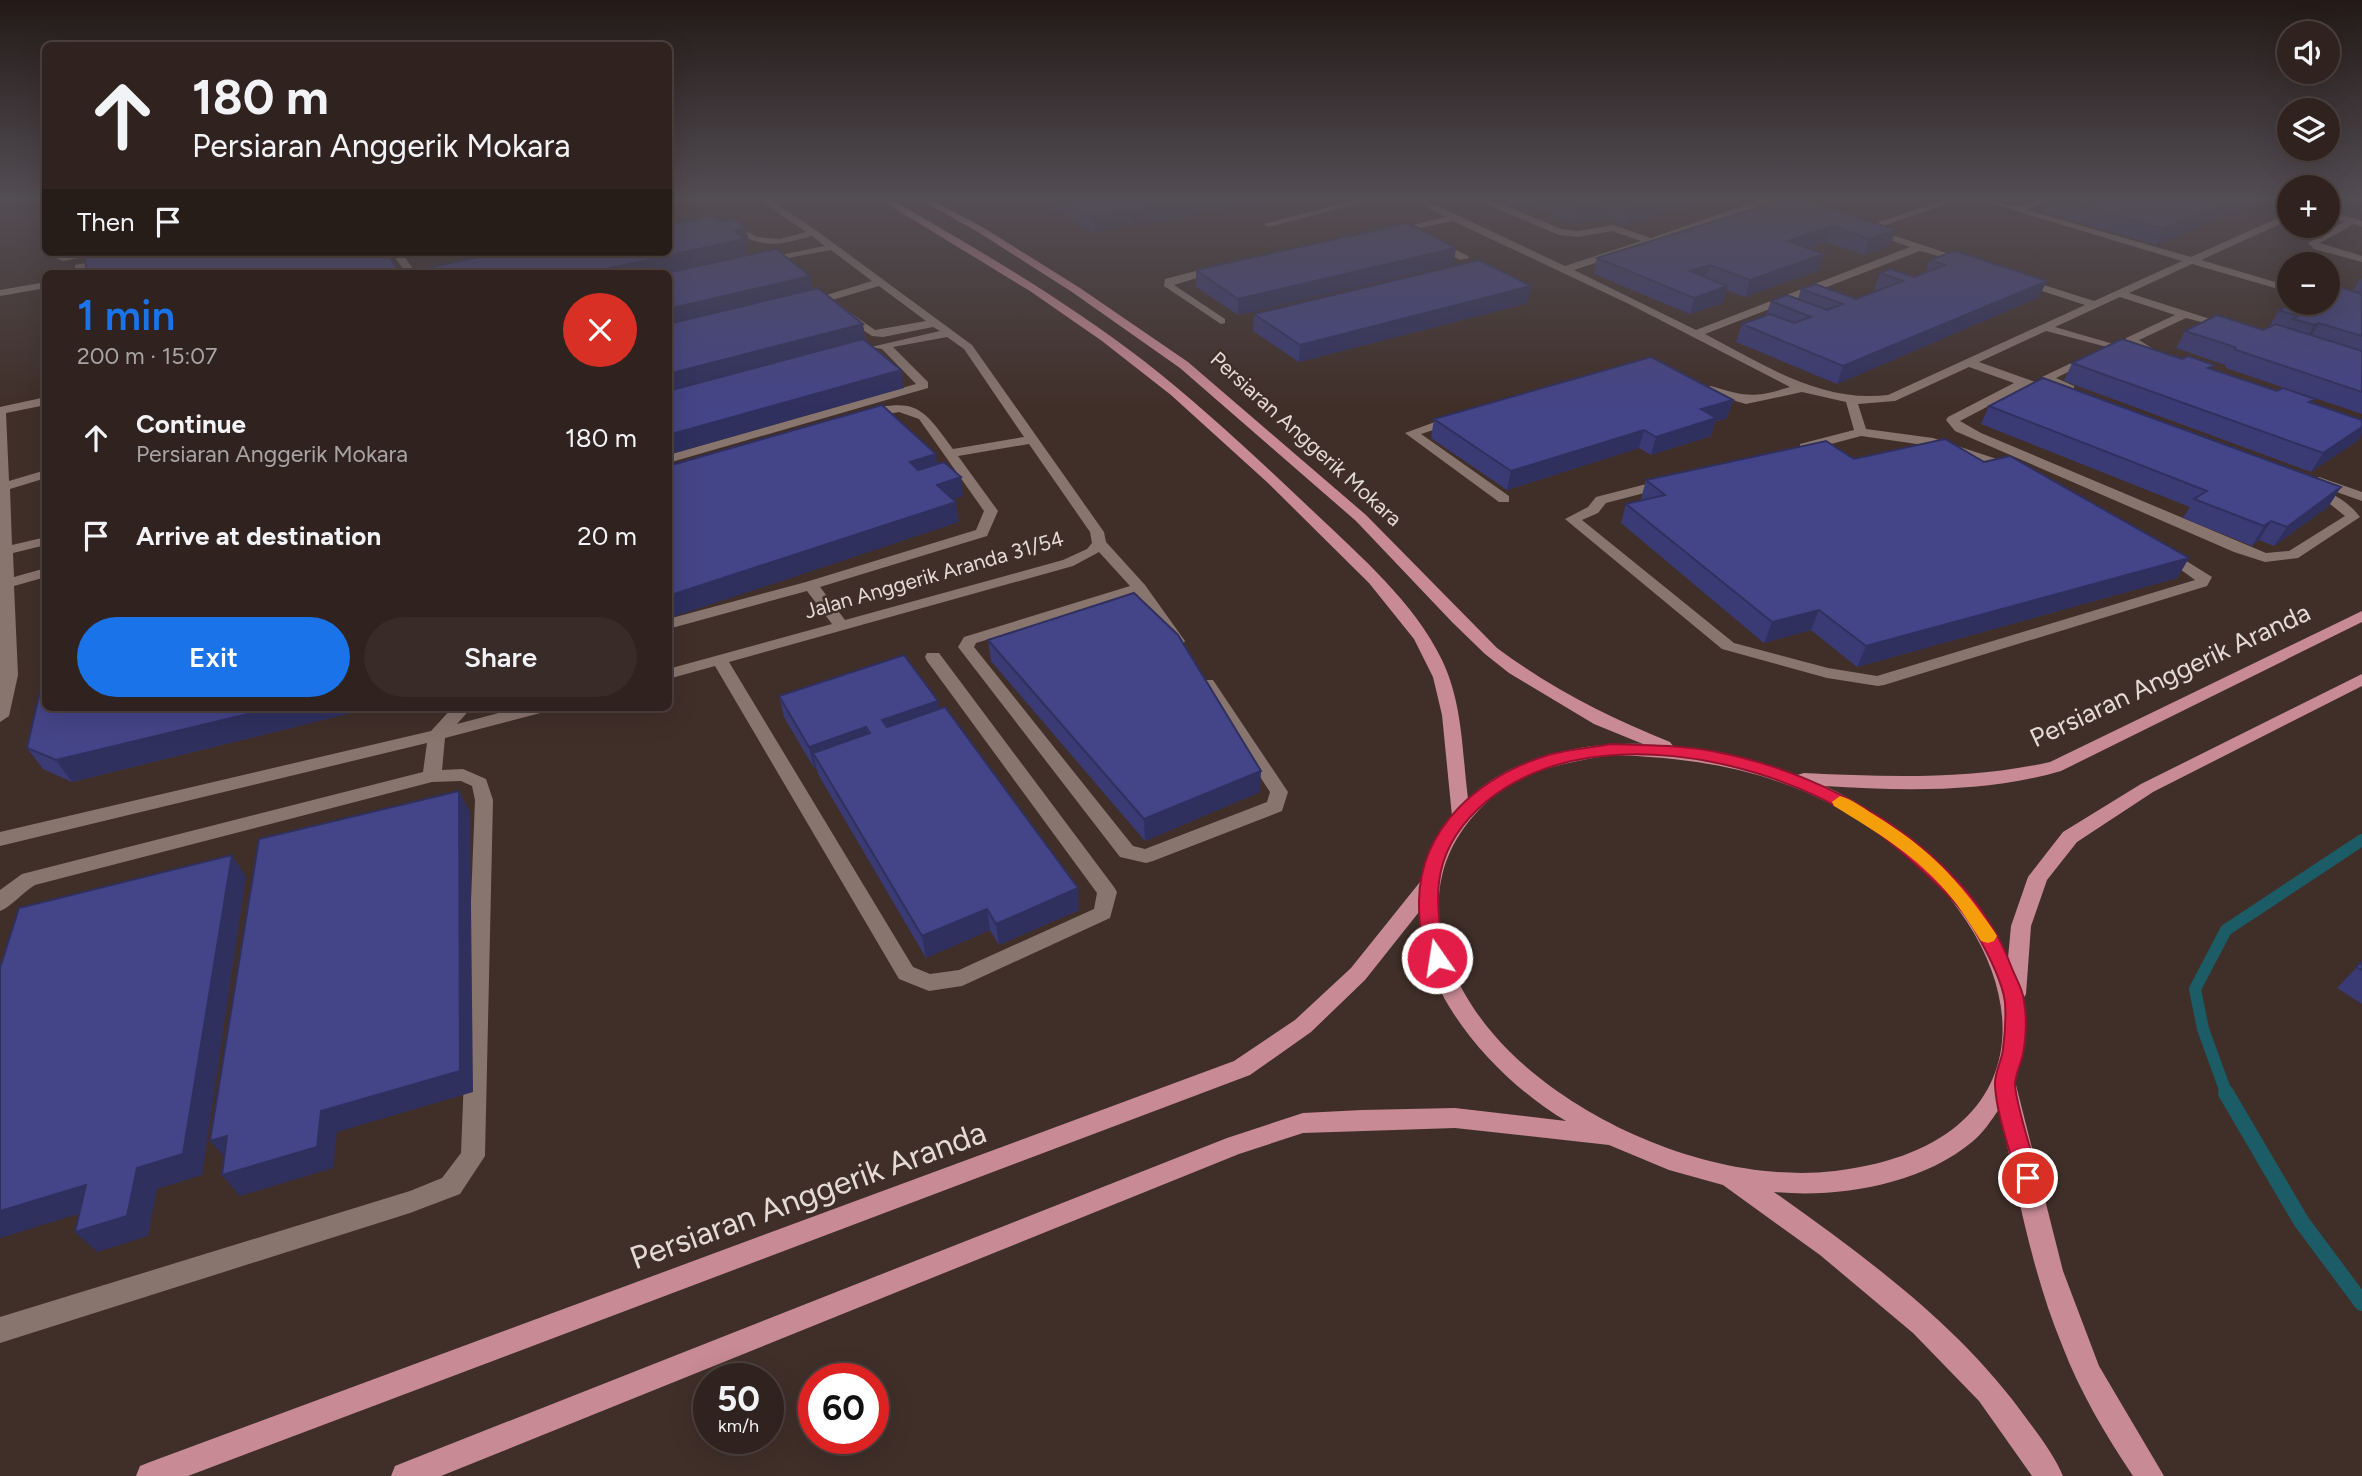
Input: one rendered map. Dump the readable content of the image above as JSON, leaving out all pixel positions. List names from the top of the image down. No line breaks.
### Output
{"streets":{"main road":["Persiaran Anggerik Mokara","Persiaran Anggerik Aranda"],"street":["Jalan Anggerik Aranda 31/54"]},"page":{"map_buttons":["+","−"],"turn":["180 m","Persiaran Anggerik Mokara"],"then":"Then","heading":["1 min","200 m · 15:07"],"list":[{"name":"Continue","note":"Persiaran Anggerik Mokara","value":"180 m"},{"name":"Arrive at destination","value":"20 m"}],"buttons":["Exit","Share"],"speed":"50 km/h","limit":"60"}}
